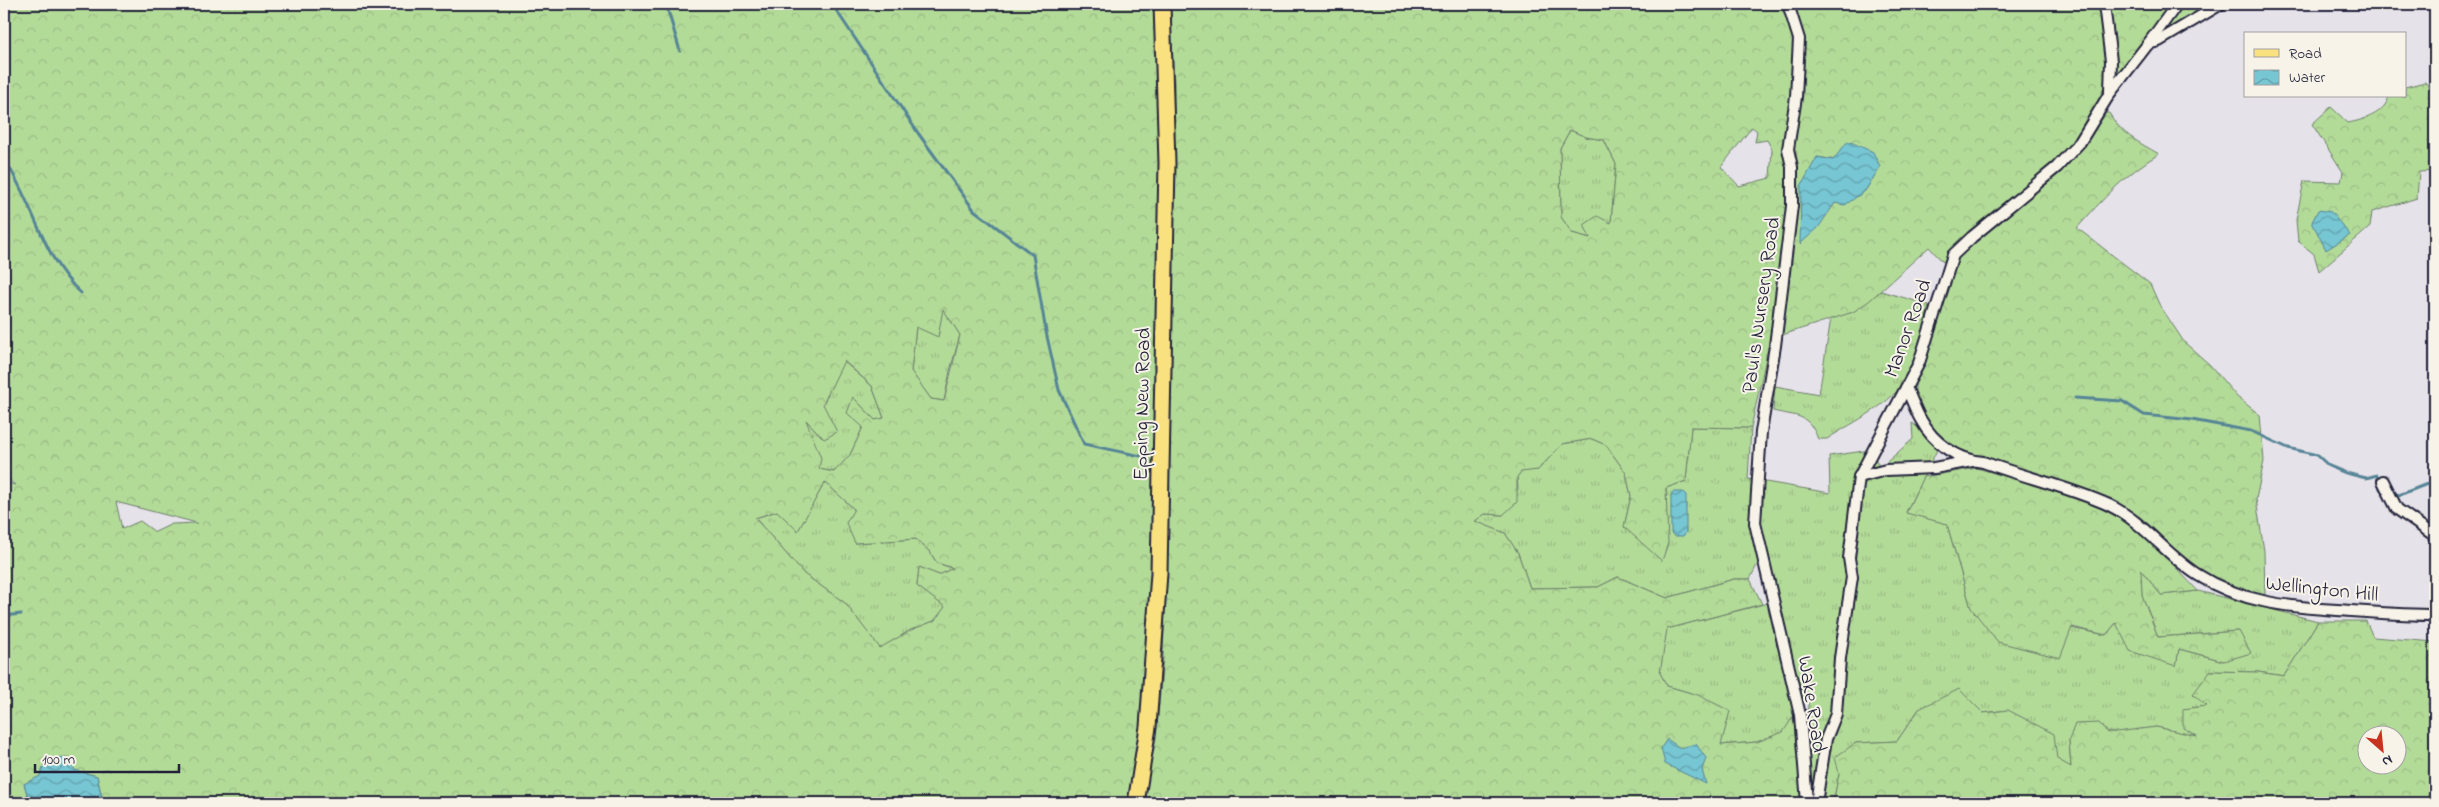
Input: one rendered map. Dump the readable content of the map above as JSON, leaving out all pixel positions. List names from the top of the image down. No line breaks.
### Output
{"streets":{"main road":["Epping New Road"],"street":["Paul's Nursery Road","Manor Road","Wellington Hill","Wake Road"]},"crossings":[["Paul's Nursery Road","Wake Road"],["Manor Road","Wellington Hill"]],"legend":["Road","Water"],"scale_bar":"100 m","north":"bottom right"}
